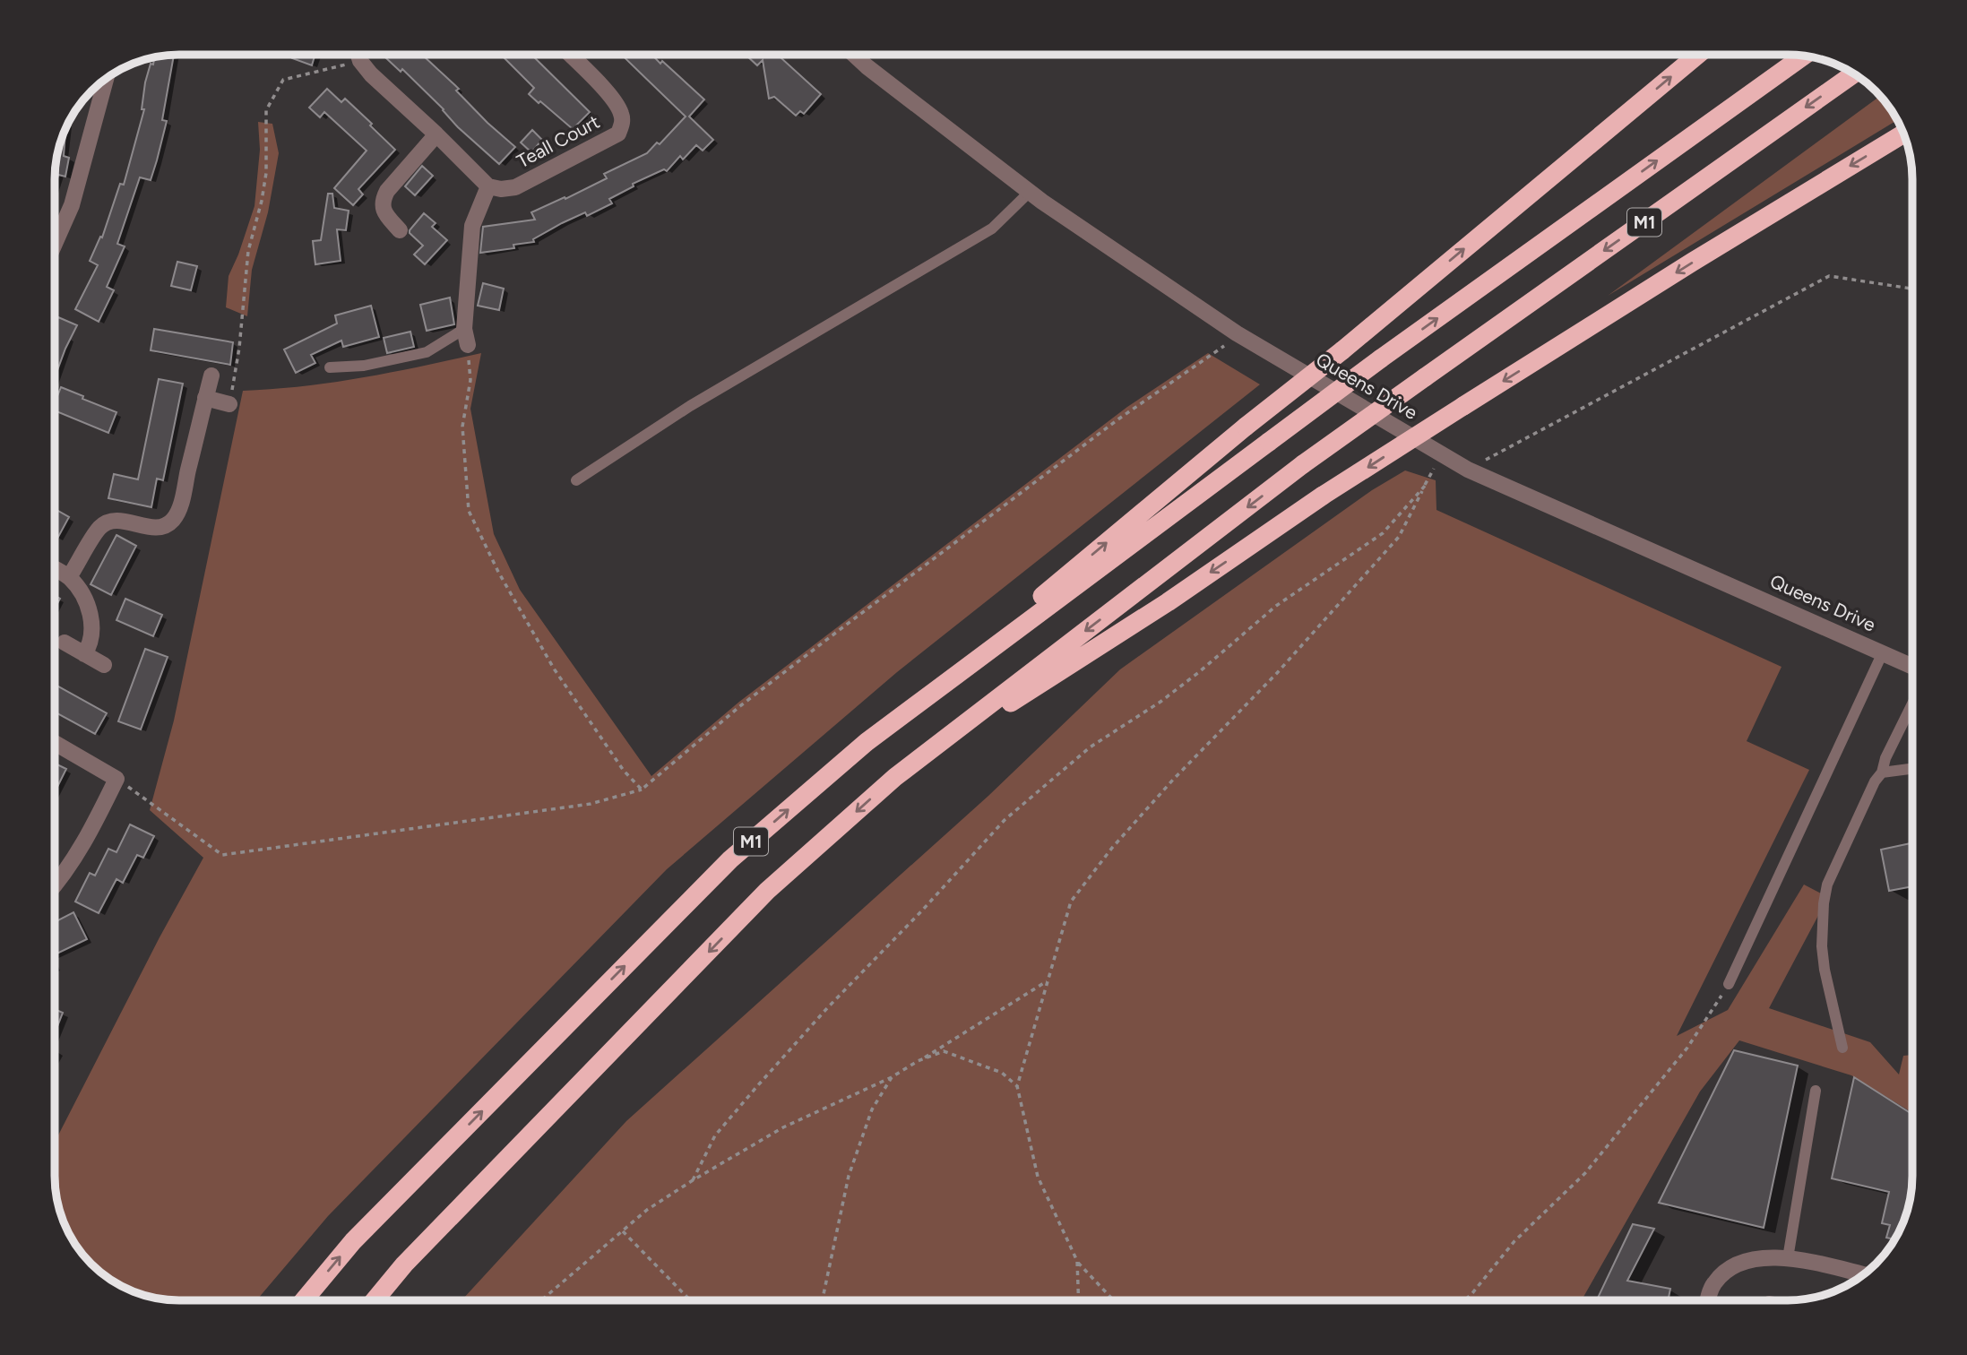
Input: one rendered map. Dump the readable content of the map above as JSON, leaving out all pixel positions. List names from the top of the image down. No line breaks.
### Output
{"streets":{"highway":["M1"],"street":["Teall Court","Queens Drive"]}}
